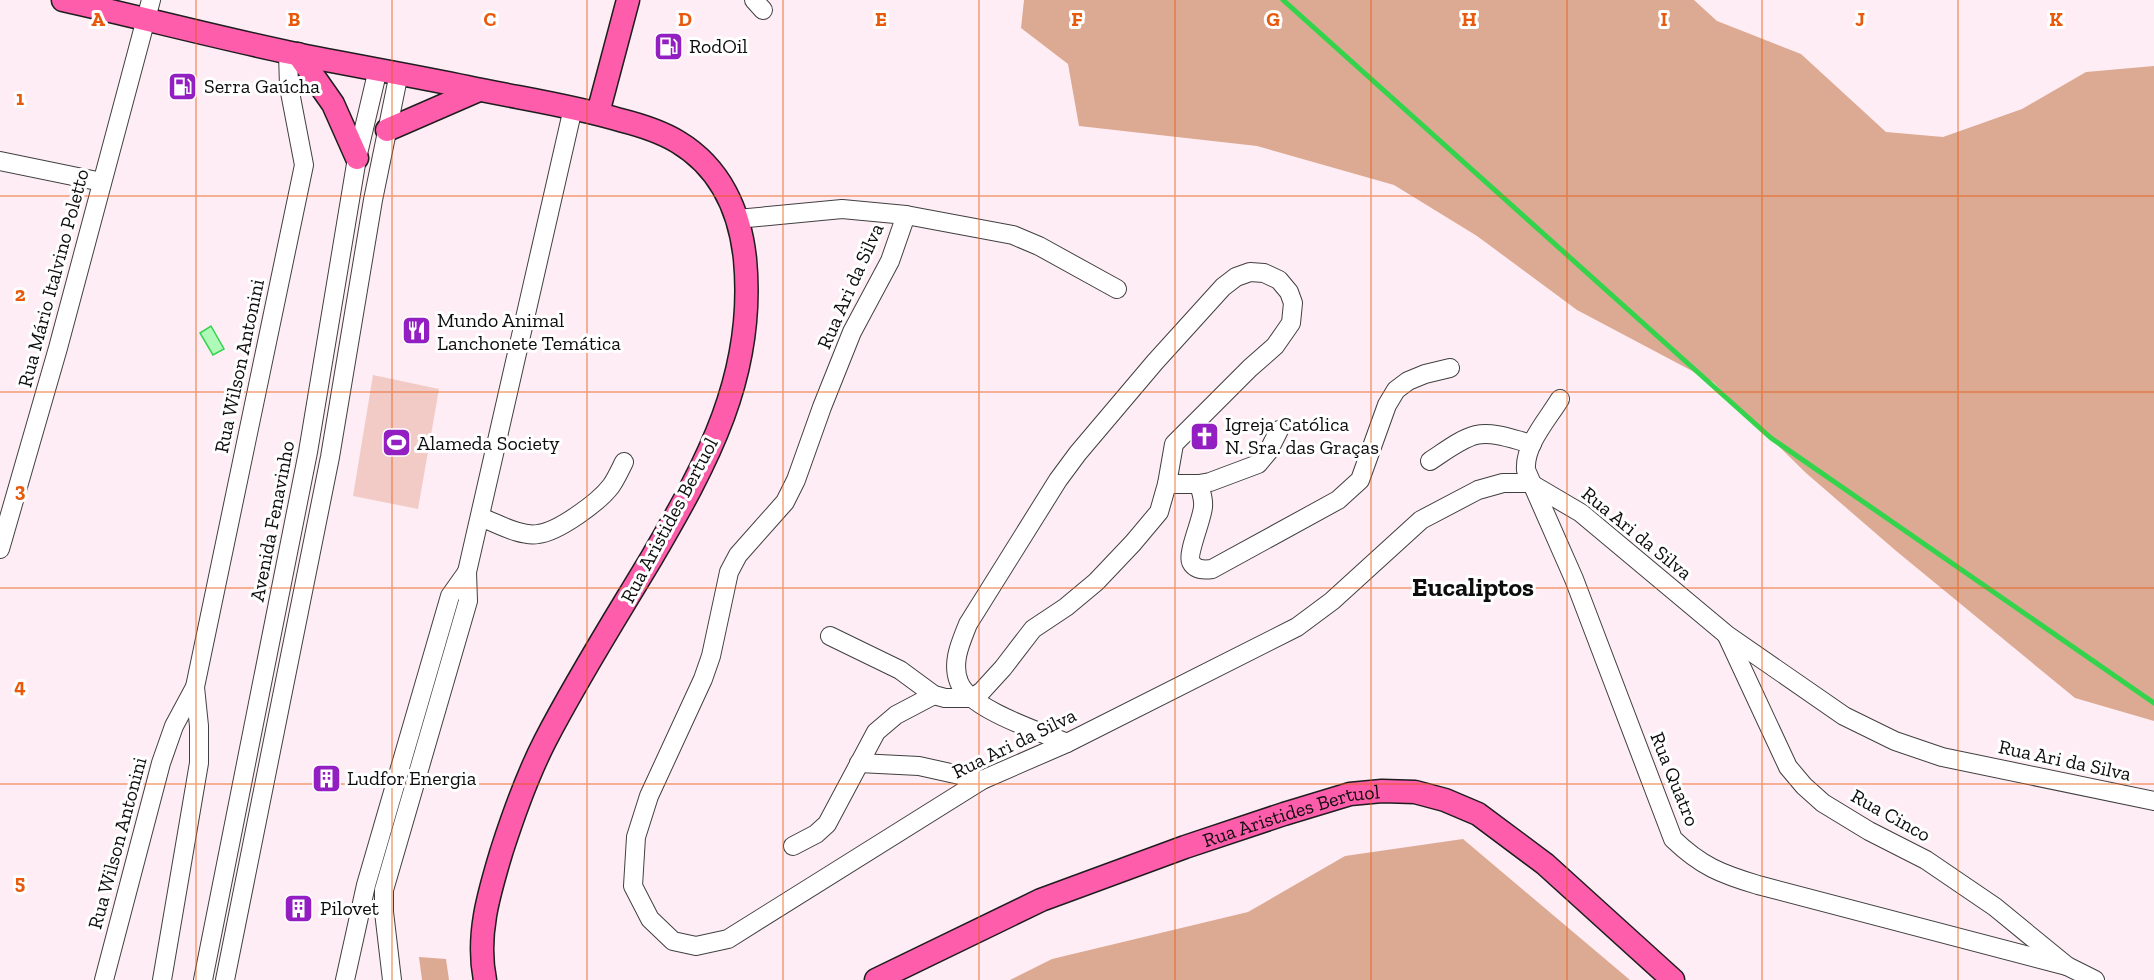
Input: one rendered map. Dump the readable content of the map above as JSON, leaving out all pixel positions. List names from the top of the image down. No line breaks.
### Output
{"streets":{"main road":["Rua Aristides Bertuol"],"street":["Rua Mário Italvino Poletto","Rua Ari da Silva","Rua Wilson Antonini","Avenida Fenavinho","Rua Quatro","Rua Cinco"]},"crossings":[["Rua Mário Italvino Poletto","Rua Aristides Bertuol"],["Rua Ari da Silva","Rua Aristides Bertuol"],["Rua Ari da Silva","Rua Quatro"],["Rua Ari da Silva","Rua Cinco"],["Rua Wilson Antonini","Rua Aristides Bertuol"],["Rua Aristides Bertuol","Avenida Fenavinho"],["Rua Quatro","Rua Cinco"]],"districts":["Eucaliptos"],"places":{"fuel station":["RodOil","Serra Gaúcha"],"restaurant":["Mundo Animal Lanchonete Temática"],"church":["Igreja Católica N. Sra. das Graças"],"sports":["Alameda Society"],"building":["Ludfor Energia","Pilovet"]},"grid":{"columns":["A","B","C","D","E","F","G","H","I","J","K"],"rows":["1","2","3","4","5"]}}
